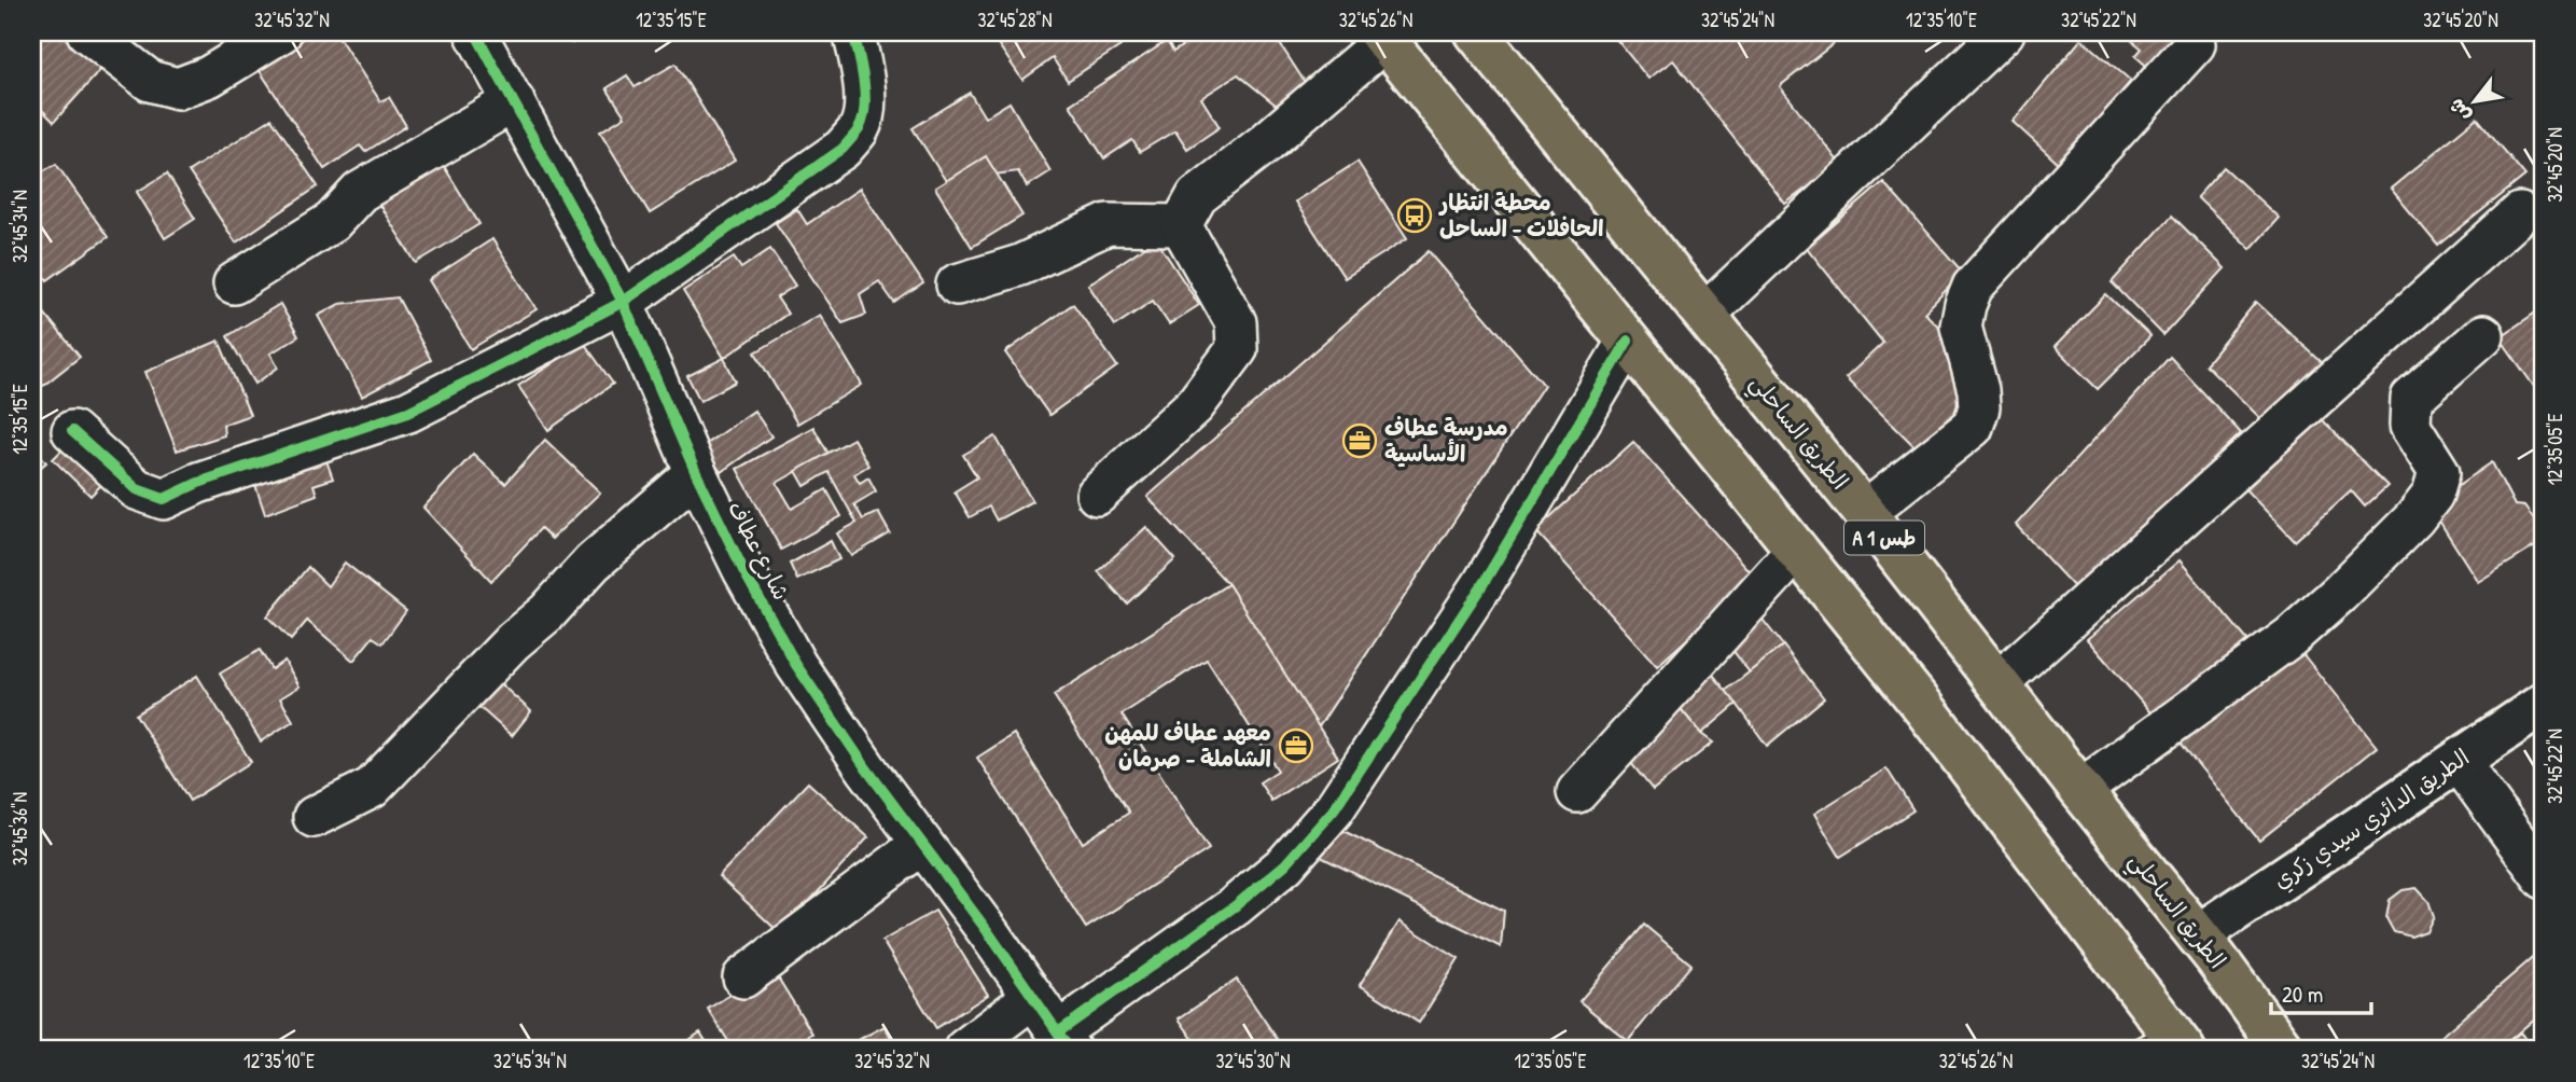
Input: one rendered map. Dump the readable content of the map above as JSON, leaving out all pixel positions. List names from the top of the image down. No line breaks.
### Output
{"streets":{"highway":["الطريق الساحلي","A 1 طس"],"street":["شارع عطاف","الطريق الدائري سيدي زكري"]},"crossings":[["الطريق الساحلي","الطريق الدائري سيدي زكري"]],"places":{"bus stop":["محطة انتظار الحافلات - الساحل"],"office":["مدرسة عطاف الأساسية","معهد عطاف للمهن الشاملة - صرمان"]},"scale_bar":"20 m","north":"bottom left","coordinates":["32°45'32\"N","12°35'15\"E","32°45'28\"N","32°45'26\"N","32°45'24\"N","12°35'10\"E","32°45'22\"N","32°45'20\"N","32°45'34\"N","12°35'05\"E","32°45'36\"N","32°45'30\"N"]}
